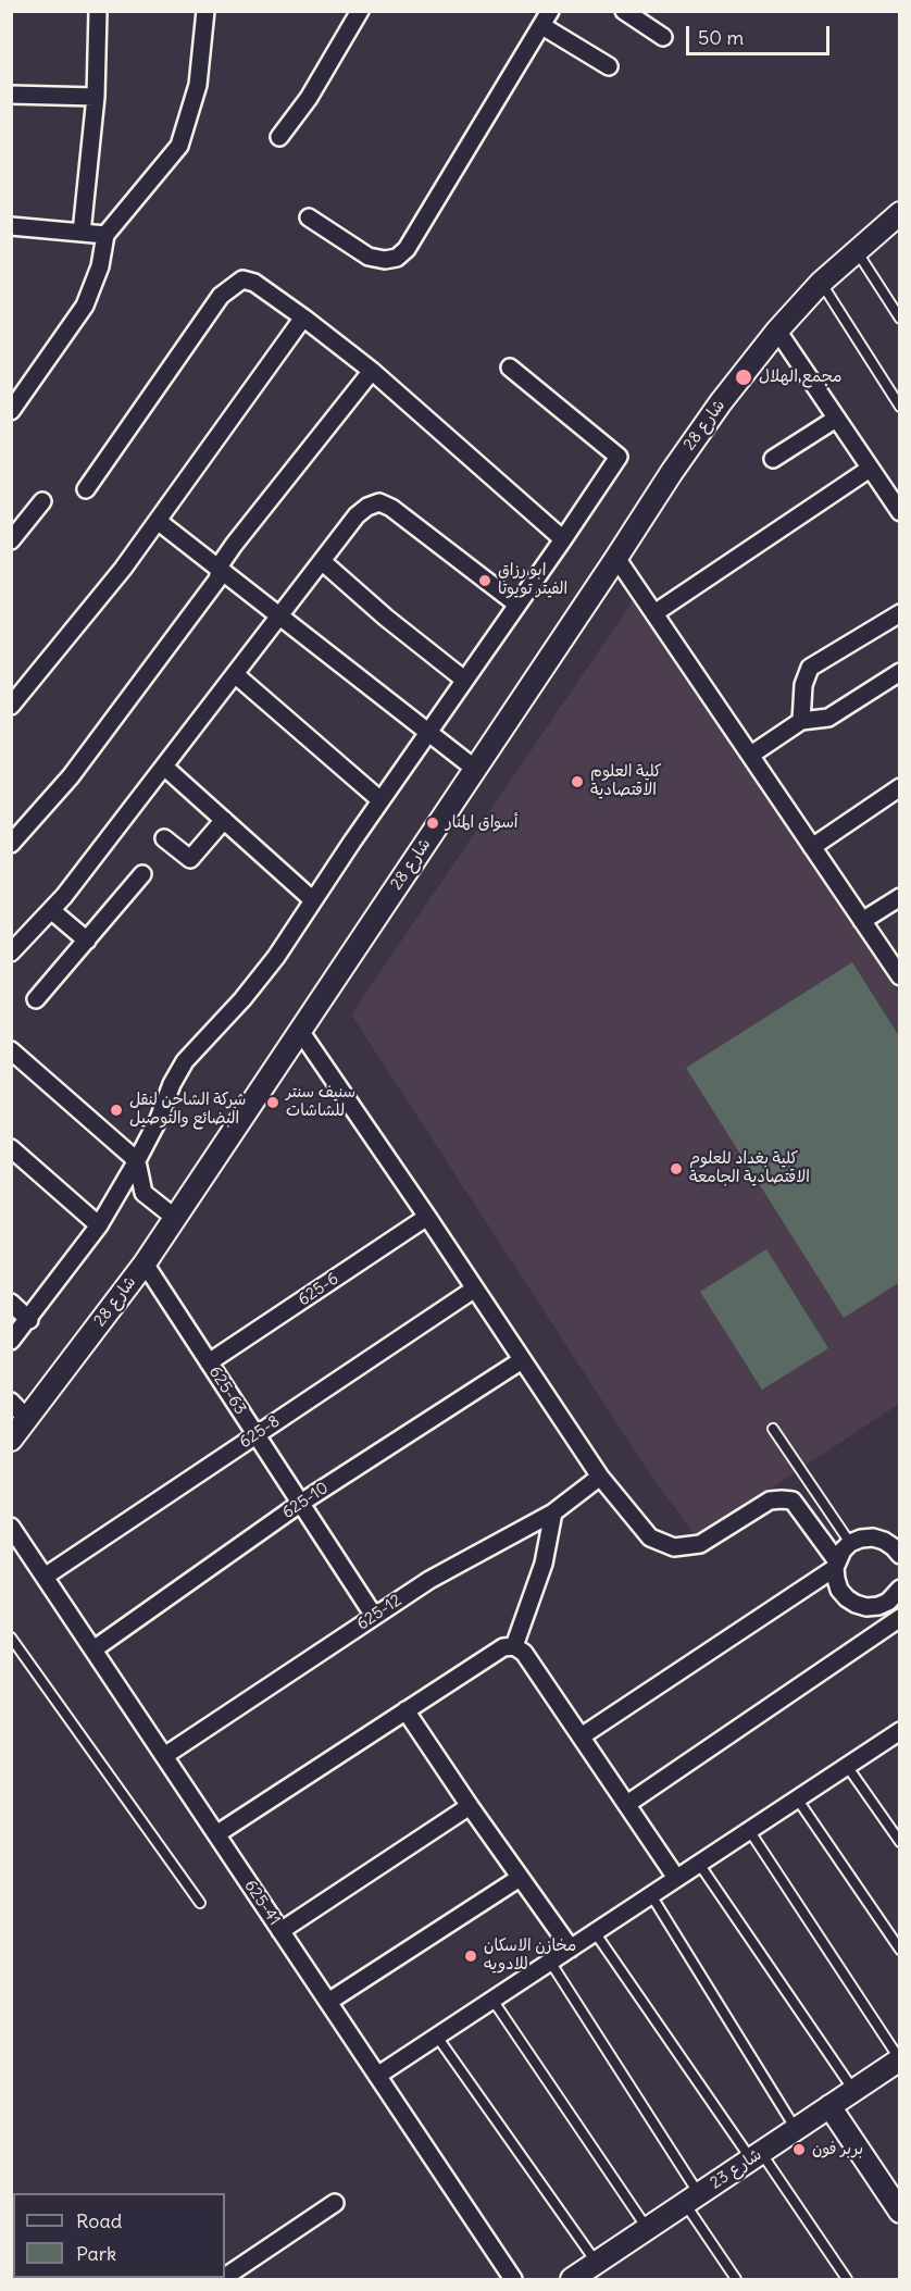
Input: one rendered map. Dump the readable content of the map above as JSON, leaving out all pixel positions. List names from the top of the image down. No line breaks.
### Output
{"streets":{"street":["شارع 28","625-6","625-63","625-8","625-10","625-12","625-41","شارع 23"]},"crossings":[["شارع 28","625-63"],["625-6","625-63"],["625-63","625-8"],["625-63","625-10"],["625-63","625-12"],["625-8","625-41"],["625-10","625-41"],["625-12","625-41"]],"places":["مجمع الهلال","ابو رزاق الفيتر تويوتا","كلية العلوم الاقتصادية","أسواق المنار","سنيف سنتر للشاشات","شركة الشاحن لنقل البضائع والتوصيل","كلية بغداد للعلوم الاقتصادية الجامعة","مخازن الاسكان للادويه","بربر فون"],"legend":["Road","Park"],"scale_bar":"50 m"}
